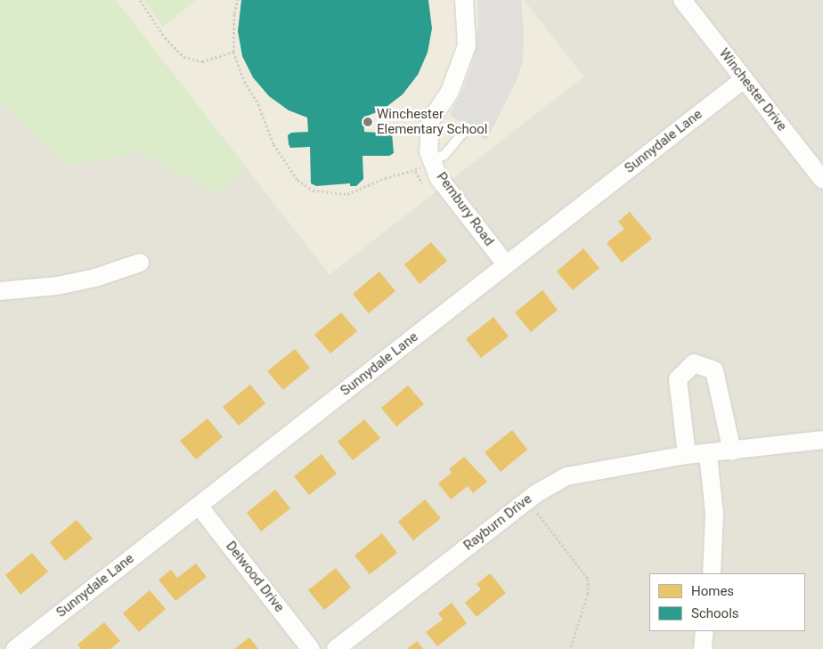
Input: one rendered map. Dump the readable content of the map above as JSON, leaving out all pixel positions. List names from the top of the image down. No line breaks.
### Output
{"streets":{"street":["Winchester Drive","Sunnydale Lane","Pembury Road","Rayburn Drive","Delwood Drive"]},"crossings":[["Winchester Drive","Sunnydale Lane"],["Sunnydale Lane","Pembury Road"],["Sunnydale Lane","Delwood Drive"]],"places":["Winchester Elementary School"],"legend":["Homes","Schools"]}
